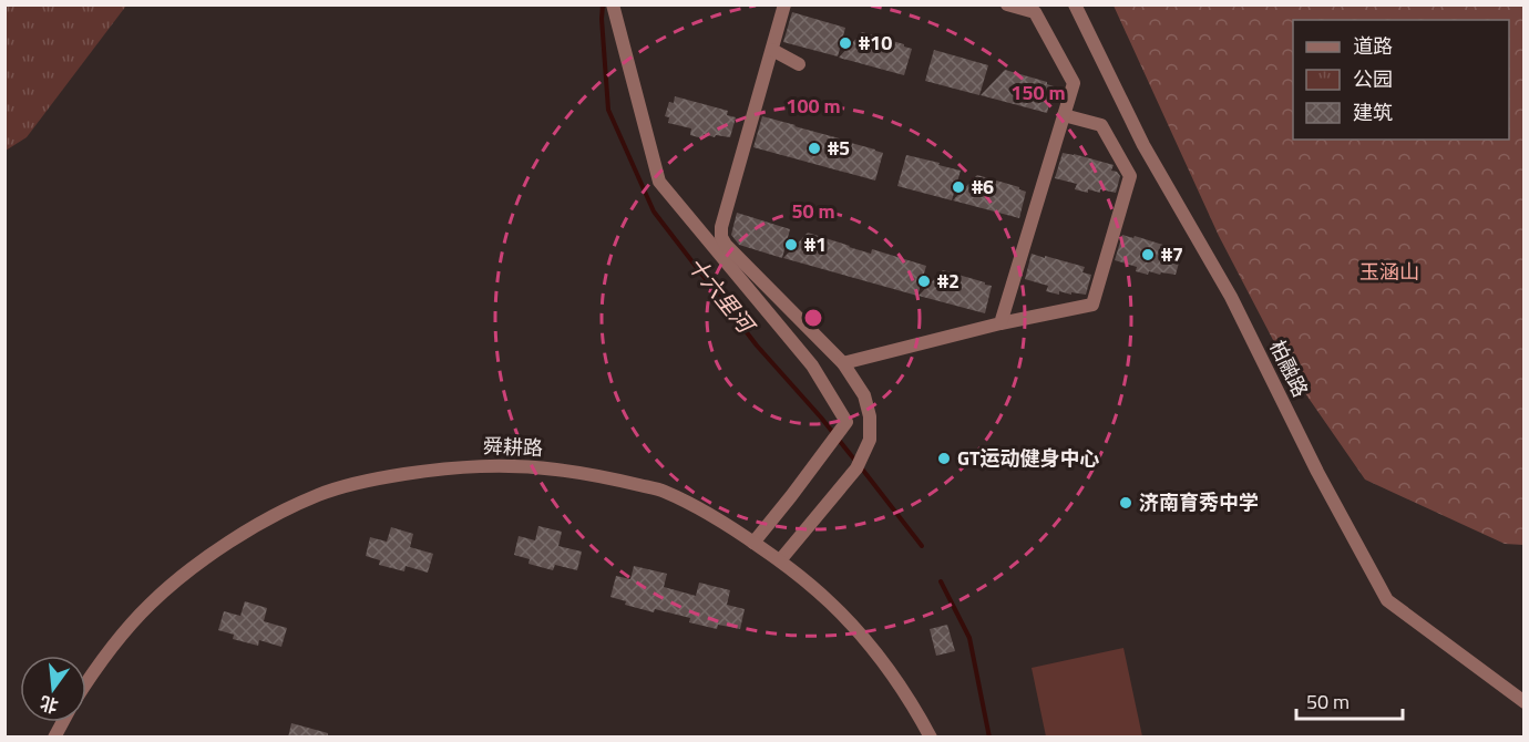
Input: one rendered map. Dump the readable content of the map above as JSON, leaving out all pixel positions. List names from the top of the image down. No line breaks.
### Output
{"streets":{"street":["柏融路","舜耕路"]},"water":["十六里河"],"parks":["玉涵山"],"places":["#10","#5","#6","#1","#7","#2","GT运动健身中心","济南育秀中学"],"legend":["道路","公园","建筑"],"scale_bar":"50 m","north":"bottom","rings":["150 m","100 m","50 m"]}
